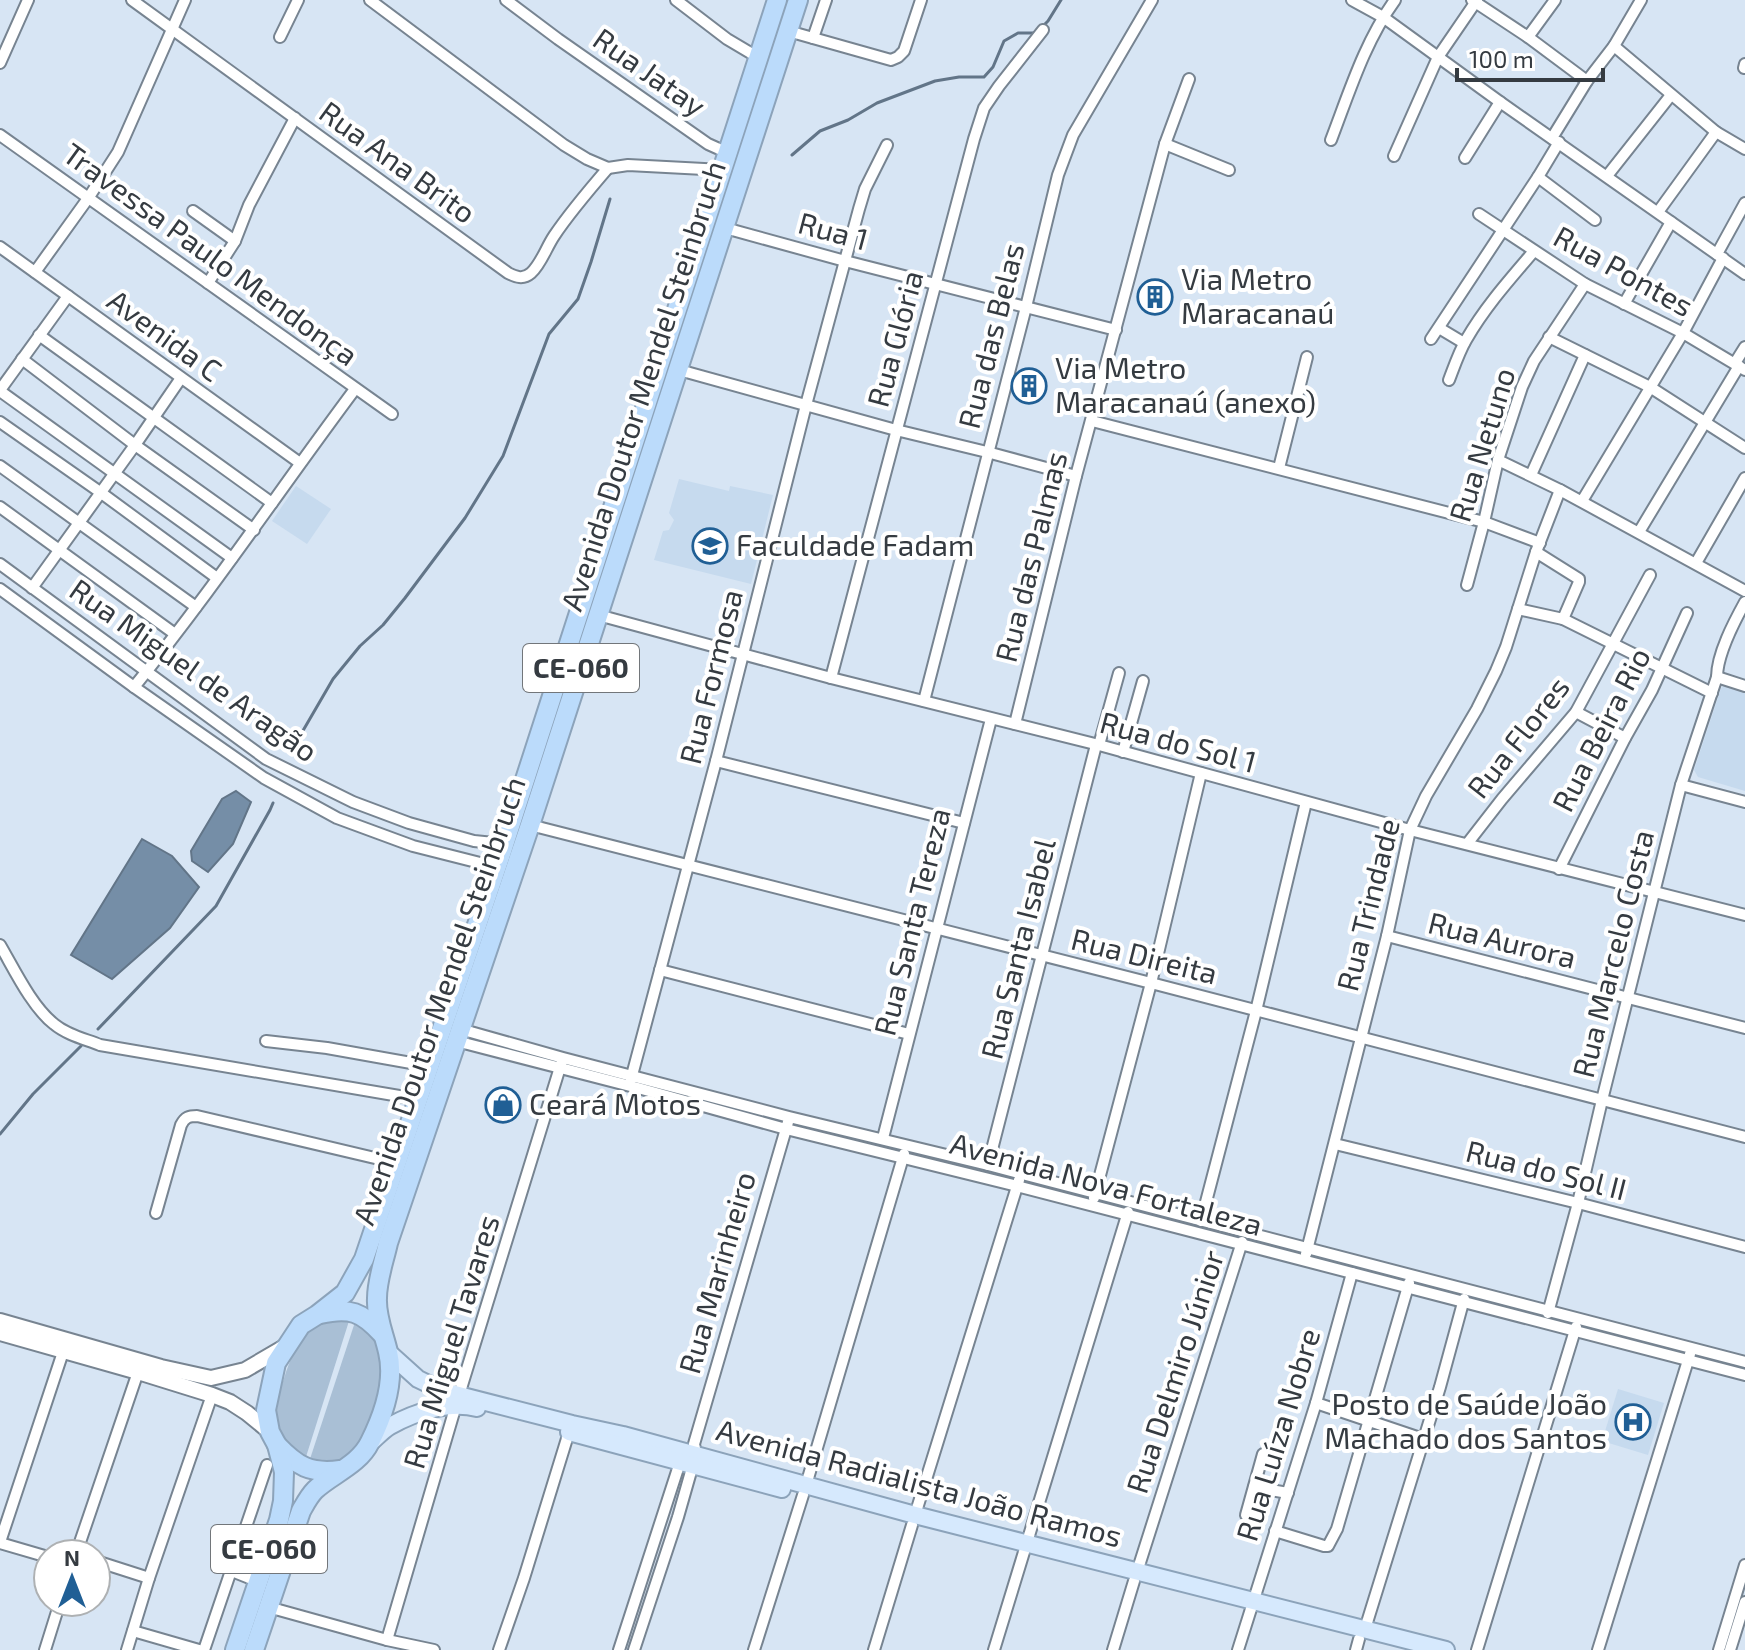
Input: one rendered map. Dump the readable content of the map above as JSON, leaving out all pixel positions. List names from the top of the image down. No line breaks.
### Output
{"streets":{"highway":["Avenida Doutor Mendel Steinbruch","CE-060"],"main road":["Avenida Radialista João Ramos"],"street":["Rua Jatay","Rua Ana Brito","Rua 1","Travessa Paulo Mendonça","Rua Pontes","Avenida C","Rua das Belas","Rua Glória","Rua Netuno","Rua das Palmas","Rua Miguel de Aragão","Rua Formosa","Rua Beira Rio","Rua Flores","Rua do Sol 1","Rua Trindade","Rua Santa Tereza","Rua Aurora","Rua Santa Isabel","Rua Marcelo Costa","Rua Direita","Rua do Sol II","Avenida Nova Fortaleza","Rua Marinheiro","Rua Miguel Tavares","Rua Delmiro Júnior","Rua Luíza Nobre"]},"crossings":[["Rua Jatay","Avenida Doutor Mendel Steinbruch"],["Rua 1","Rua das Belas"],["Rua 1","Rua Glória"],["Rua 1","Avenida Doutor Mendel Steinbruch"],["Rua 1","Rua das Palmas"],["Rua 1","Rua Formosa"],["Rua Pontes","Rua Netuno"],["Rua das Belas","Rua do Sol 1"],["Rua Glória","Rua do Sol 1"],["Avenida Doutor Mendel Steinbruch","CE-060"],["Avenida Doutor Mendel Steinbruch","Rua Miguel de Aragão"],["Avenida Doutor Mendel Steinbruch","Rua do Sol 1"],["Avenida Doutor Mendel Steinbruch","Rua Direita"],["Avenida Doutor Mendel Steinbruch","Avenida Nova Fortaleza"],["Avenida Doutor Mendel Steinbruch","Avenida Radialista João Ramos"],["Rua das Palmas","Rua do Sol 1"],["CE-060","Avenida Radialista João Ramos"],["Rua Formosa","Rua do Sol 1"],["Rua Formosa","Rua Direita"],["Rua Formosa","Avenida Nova Fortaleza"],["Rua Beira Rio","Rua do Sol 1"],["Rua Flores","Rua do Sol 1"],["Rua do Sol 1","Rua Trindade"],["Rua do Sol 1","Rua Santa Tereza"],["Rua do Sol 1","Rua Santa Isabel"],["Rua do Sol 1","Rua Marcelo Costa"],["Rua Trindade","Rua Aurora"],["Rua Trindade","Rua Direita"],["Rua Trindade","Rua do Sol II"],["Rua Trindade","Avenida Nova Fortaleza"],["Rua Santa Tereza","Rua Direita"],["Rua Santa Tereza","Avenida Nova Fortaleza"],["Rua Aurora","Rua Marcelo Costa"],["Rua Santa Isabel","Rua Direita"],["Rua Santa Isabel","Avenida Nova Fortaleza"],["Rua Marcelo Costa","Rua Direita"],["Rua Marcelo Costa","Rua do Sol II"],["Rua Marcelo Costa","Avenida Nova Fortaleza"],["Avenida Nova Fortaleza","Rua Marinheiro"],["Avenida Nova Fortaleza","Rua Miguel Tavares"],["Avenida Nova Fortaleza","Rua Delmiro Júnior"],["Avenida Nova Fortaleza","Rua Luíza Nobre"],["Rua Marinheiro","Avenida Radialista João Ramos"],["Rua Miguel Tavares","Avenida Radialista João Ramos"],["Rua Delmiro Júnior","Avenida Radialista João Ramos"],["Rua Luíza Nobre","Avenida Radialista João Ramos"]],"places":{"building":["Via Metro Maracanaú","Via Metro Maracanaú (anexo)"],"school or university":["Faculdade Fadam"],"shop":["Ceará Motos"],"hospital":["Posto de Saúde João Machado dos Santos"]},"scale_bar":"100 m","north":"top"}
